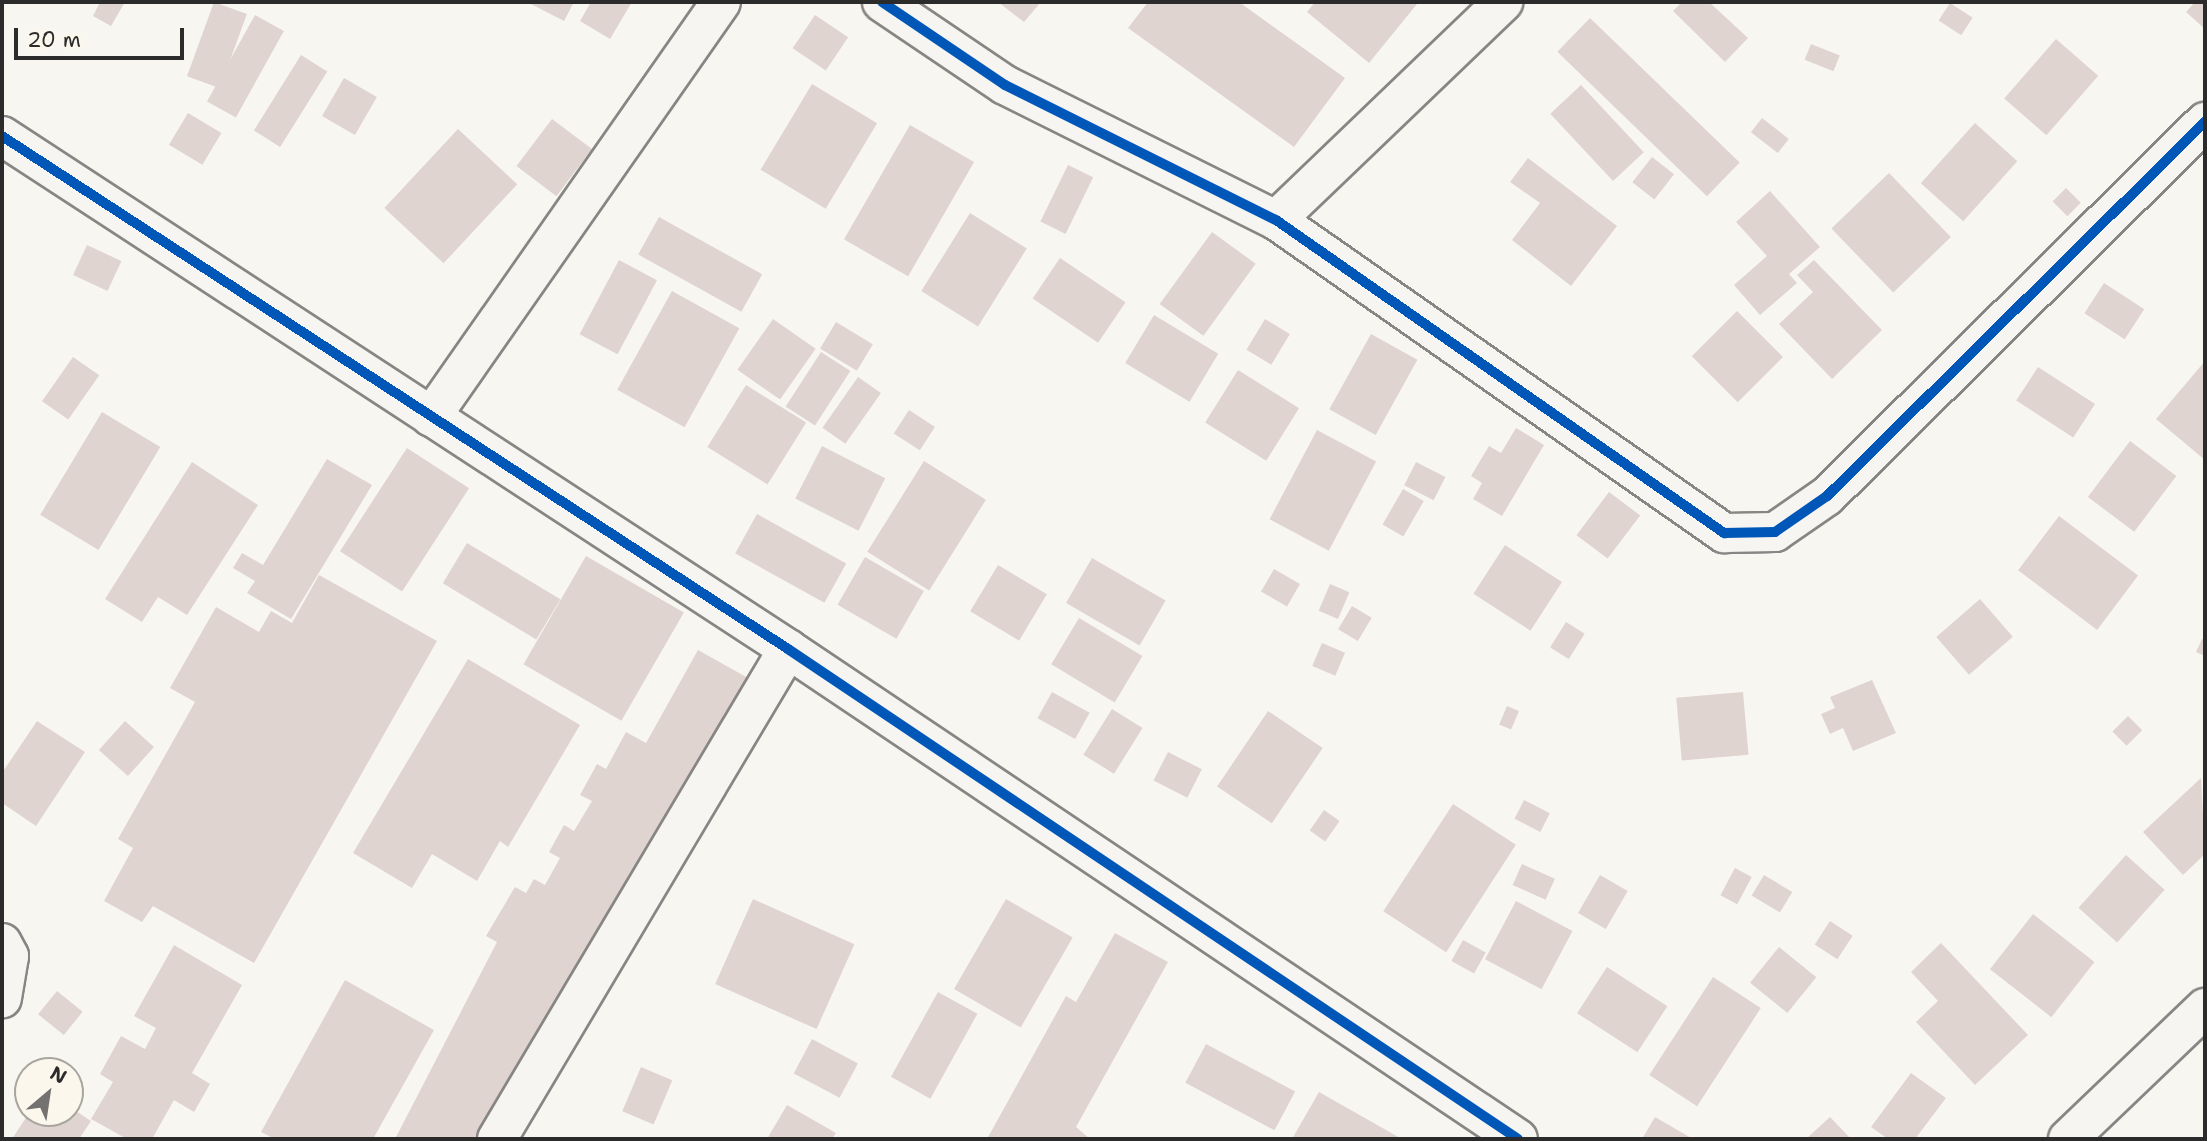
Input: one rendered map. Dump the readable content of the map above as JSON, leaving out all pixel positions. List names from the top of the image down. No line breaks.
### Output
{"scale_bar":"20 m","north":"top right"}
